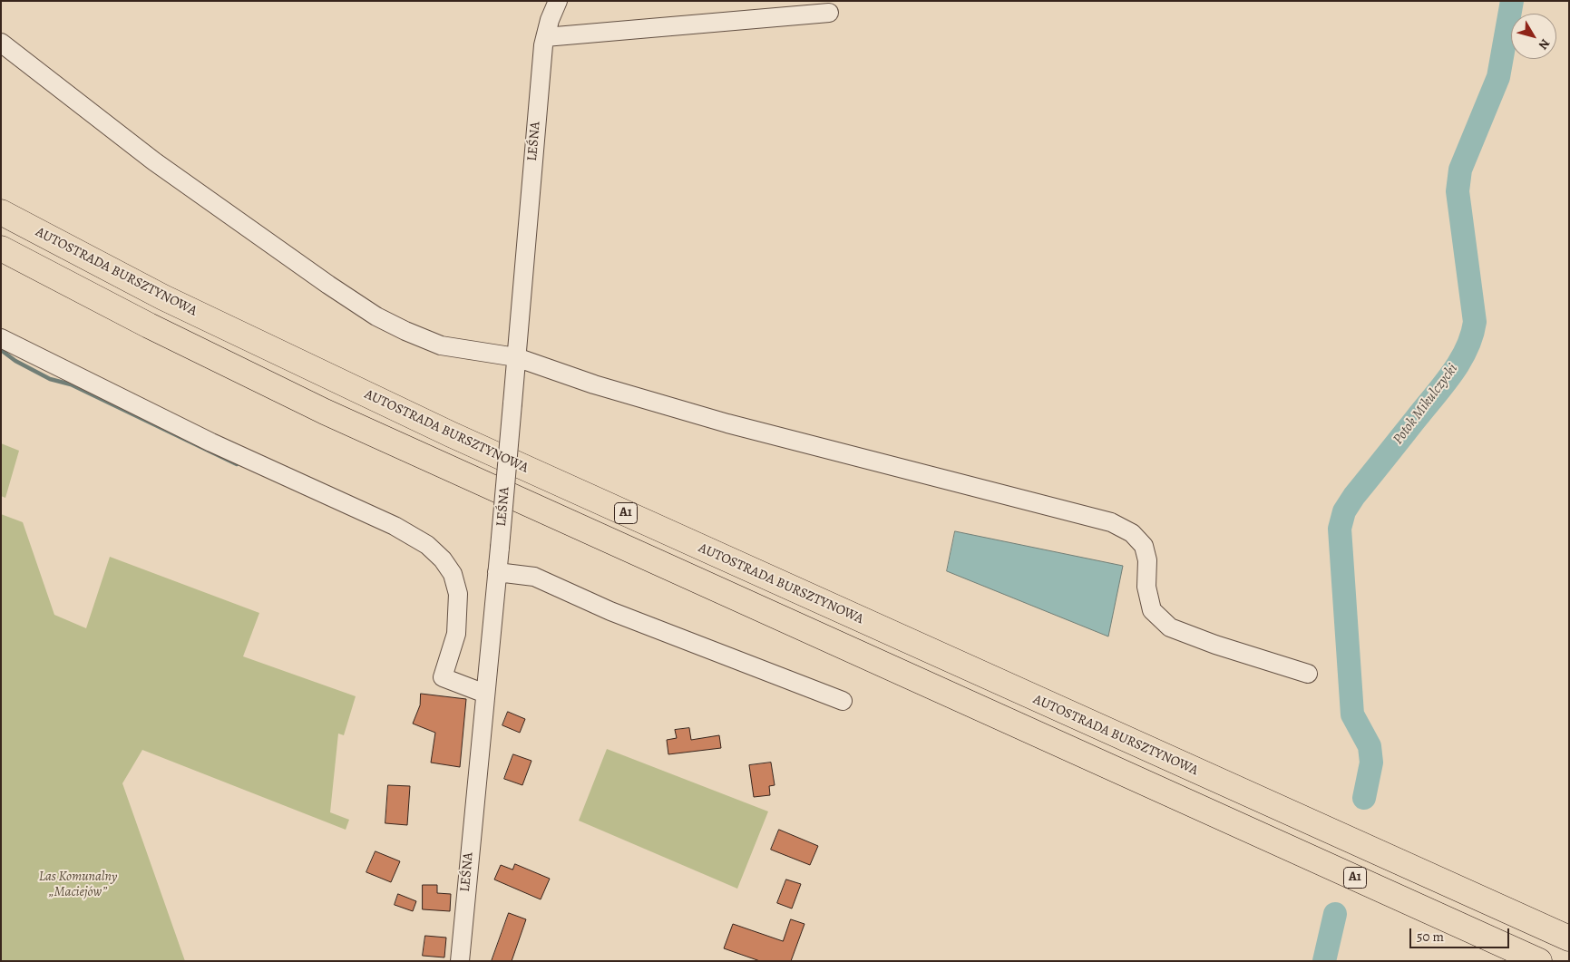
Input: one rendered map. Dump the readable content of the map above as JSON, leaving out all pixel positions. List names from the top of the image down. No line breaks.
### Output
{"streets":{"highway":["AUTOSTRADA BURSZTYNOWA","A1"],"street":["LEŚNA"]},"water":["Potok Mikulczycki"],"parks":["Las Komunalny „Maciejów”"],"scale_bar":"50 m","north":"bottom right"}
